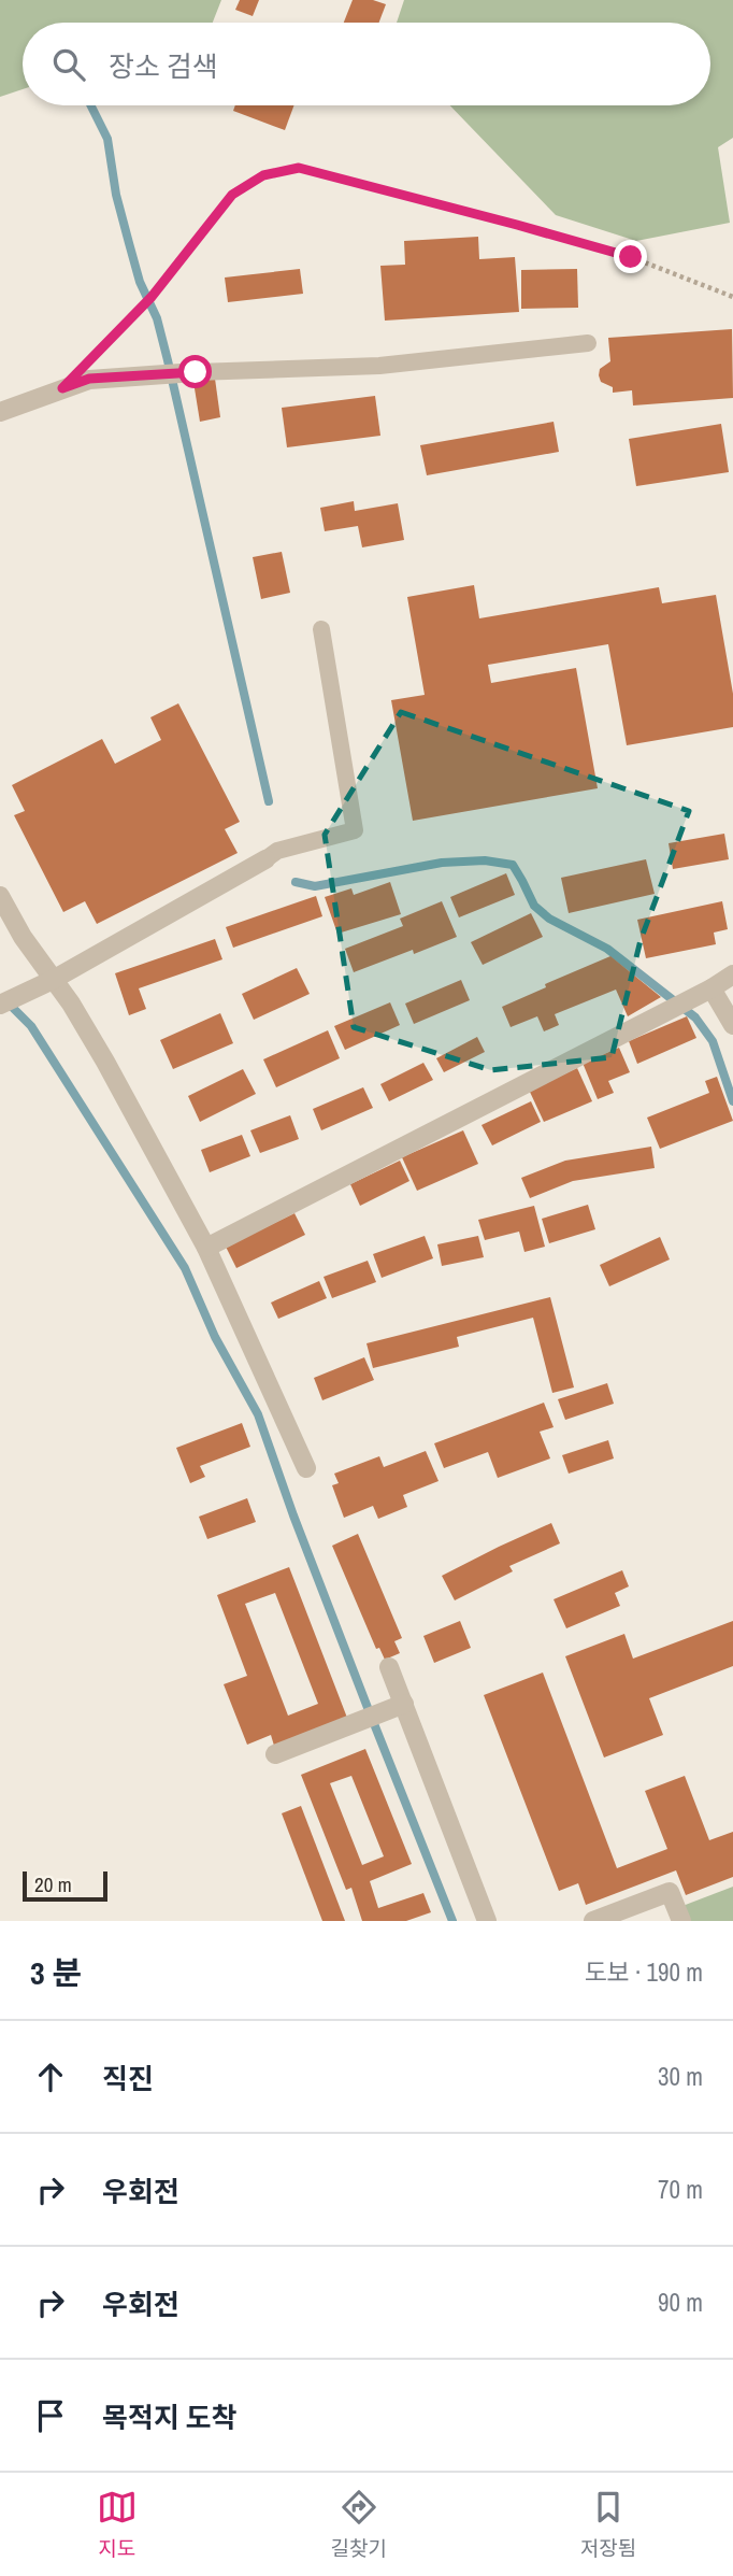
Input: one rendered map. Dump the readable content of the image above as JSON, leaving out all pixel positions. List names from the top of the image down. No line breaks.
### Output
{"scale_bar":"20 m","page":{"search":"장소 검색","scale":"20 m","heading":["3 분","도보 · 190 m"],"list":[["직진","30 m"],["우회전","70 m"],["우회전","90 m"],"목적지 도착"],"nav":["지도","길찾기","저장됨"]}}
